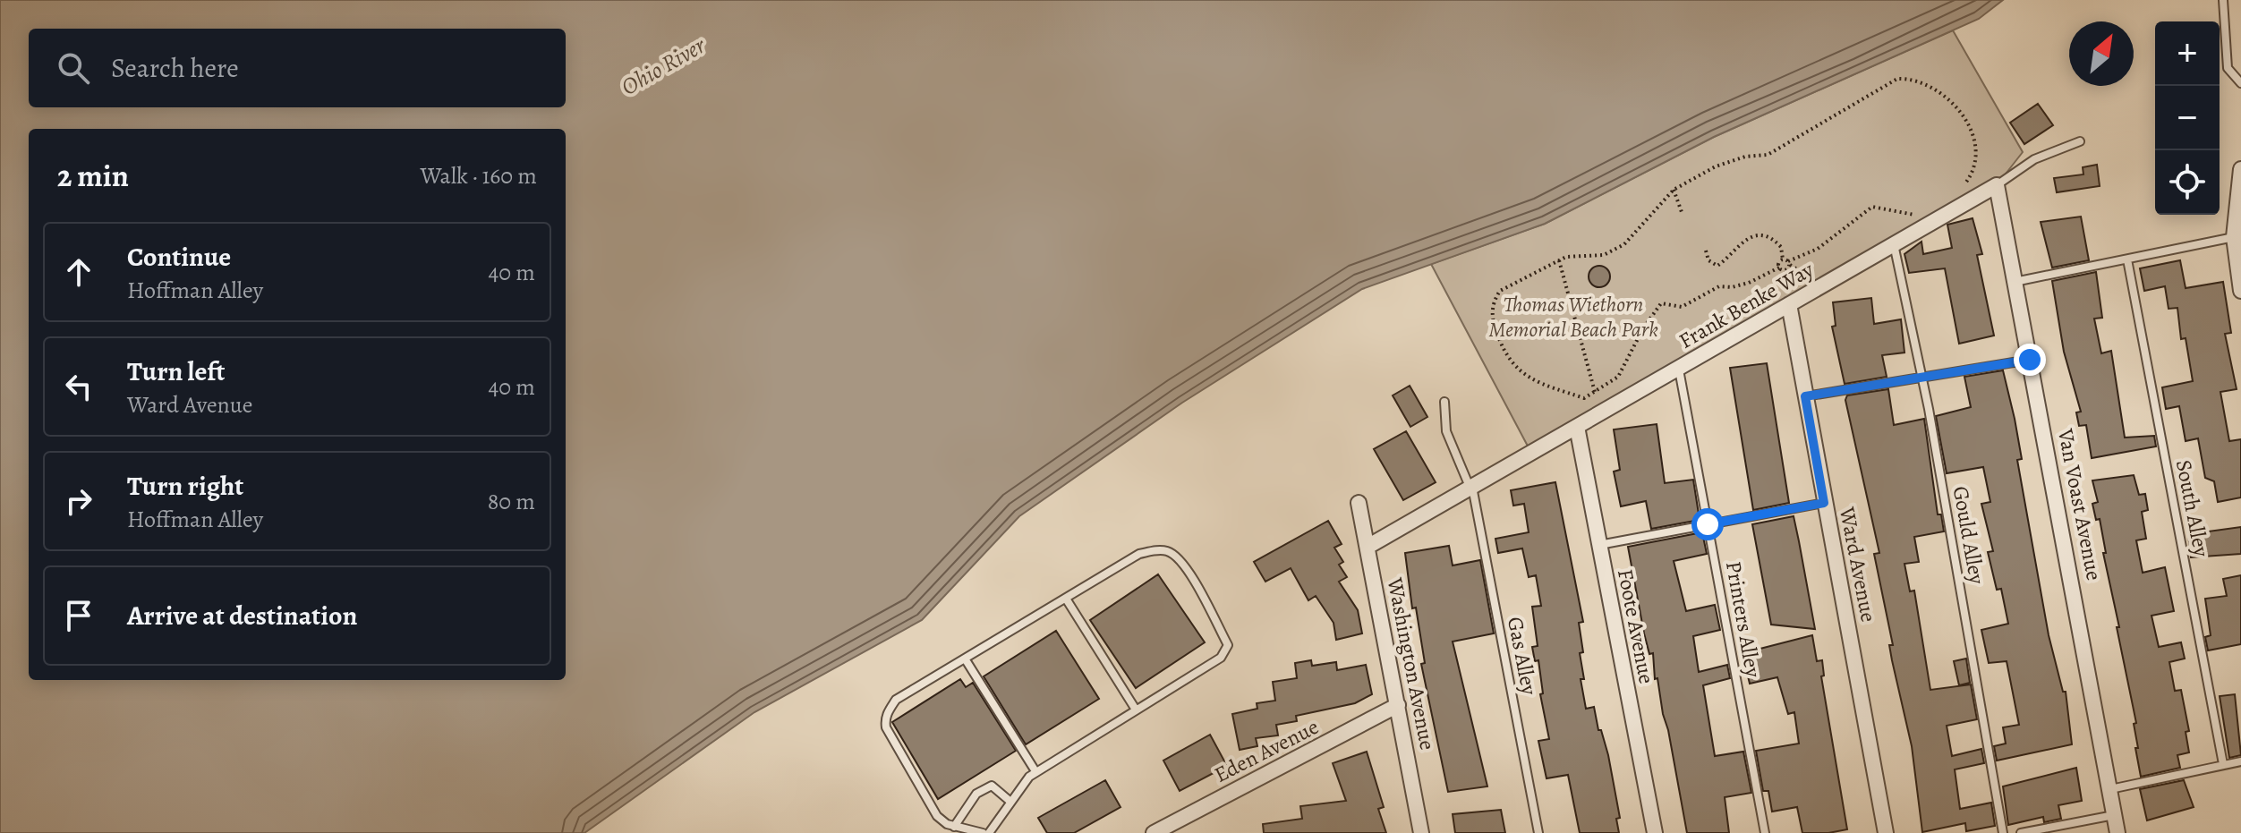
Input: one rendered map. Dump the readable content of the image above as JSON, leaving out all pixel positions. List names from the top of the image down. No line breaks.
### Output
{"streets":{"street":["Frank Benke Way","Van Voast Avenue","Ward Avenue","Foote Avenue","Washington Avenue","Eden Avenue"],"lane":["South Alley","Gould Alley","Printers Alley","Gas Alley"]},"crossings":[["Frank Benke Way","Van Voast Avenue"],["Frank Benke Way","Gould Alley"],["Frank Benke Way","Ward Avenue"],["Frank Benke Way","Printers Alley"],["Frank Benke Way","Foote Avenue"],["Frank Benke Way","Gas Alley"],["Frank Benke Way","Washington Avenue"],["Washington Avenue","Eden Avenue"]],"water":["Ohio River"],"parks":["Thomas Wiethorn Memorial Beach Park"],"north":"top right","page":{"map_buttons":["+","−"],"search":"Search here","heading":["2 min","Walk · 160 m"],"list":[["Continue","Hoffman Alley","40 m"],["Turn left","Ward Avenue","40 m"],["Turn right","Hoffman Alley","80 m"],"Arrive at destination"]}}
